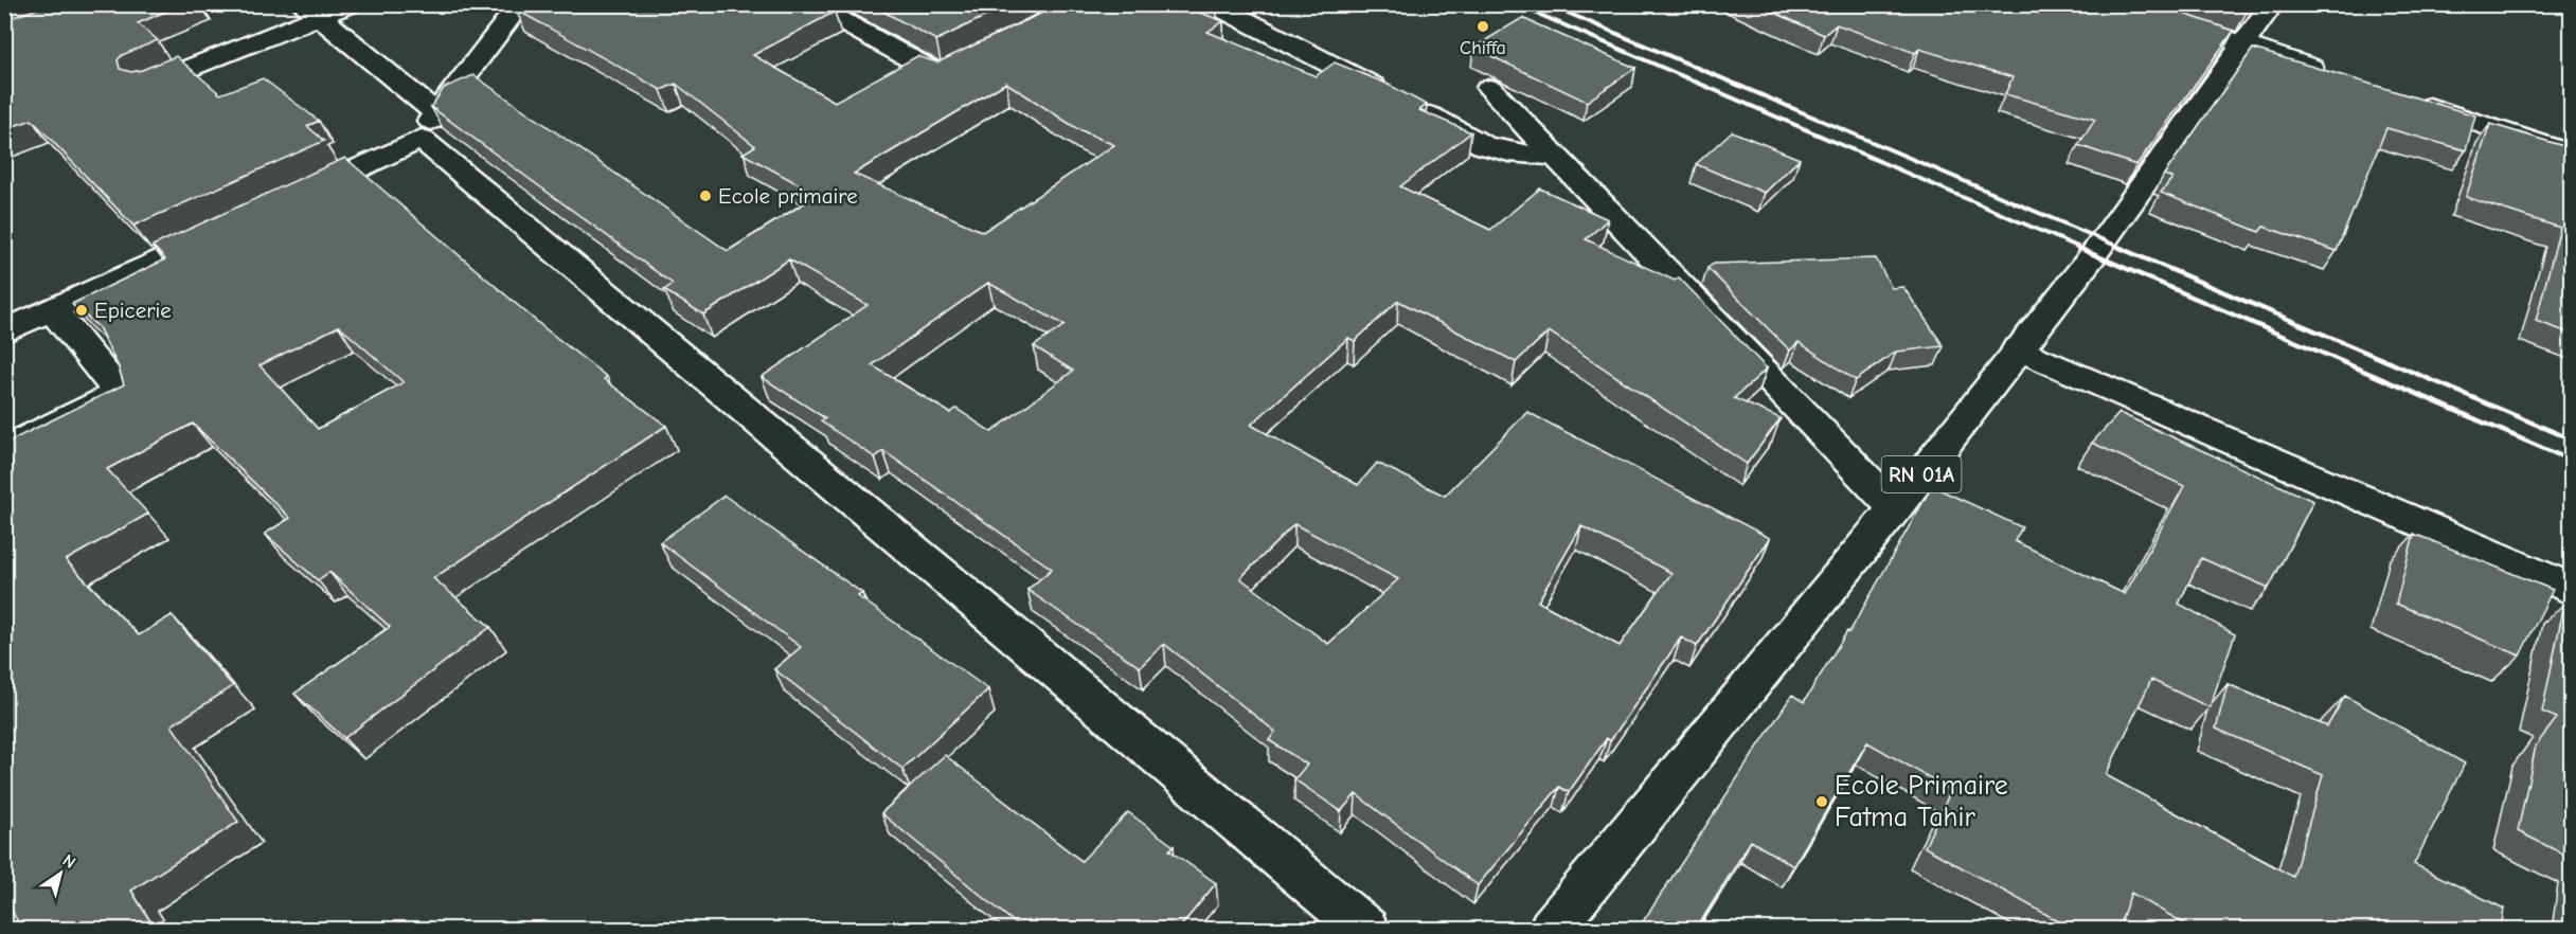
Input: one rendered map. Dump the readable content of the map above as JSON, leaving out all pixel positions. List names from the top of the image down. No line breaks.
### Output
{"streets":{"street":["RN 01A"]},"places":["Chiffa","Ecole primaire","Epicerie","Ecole Primaire Fatma Tahir"],"north":"top right"}
